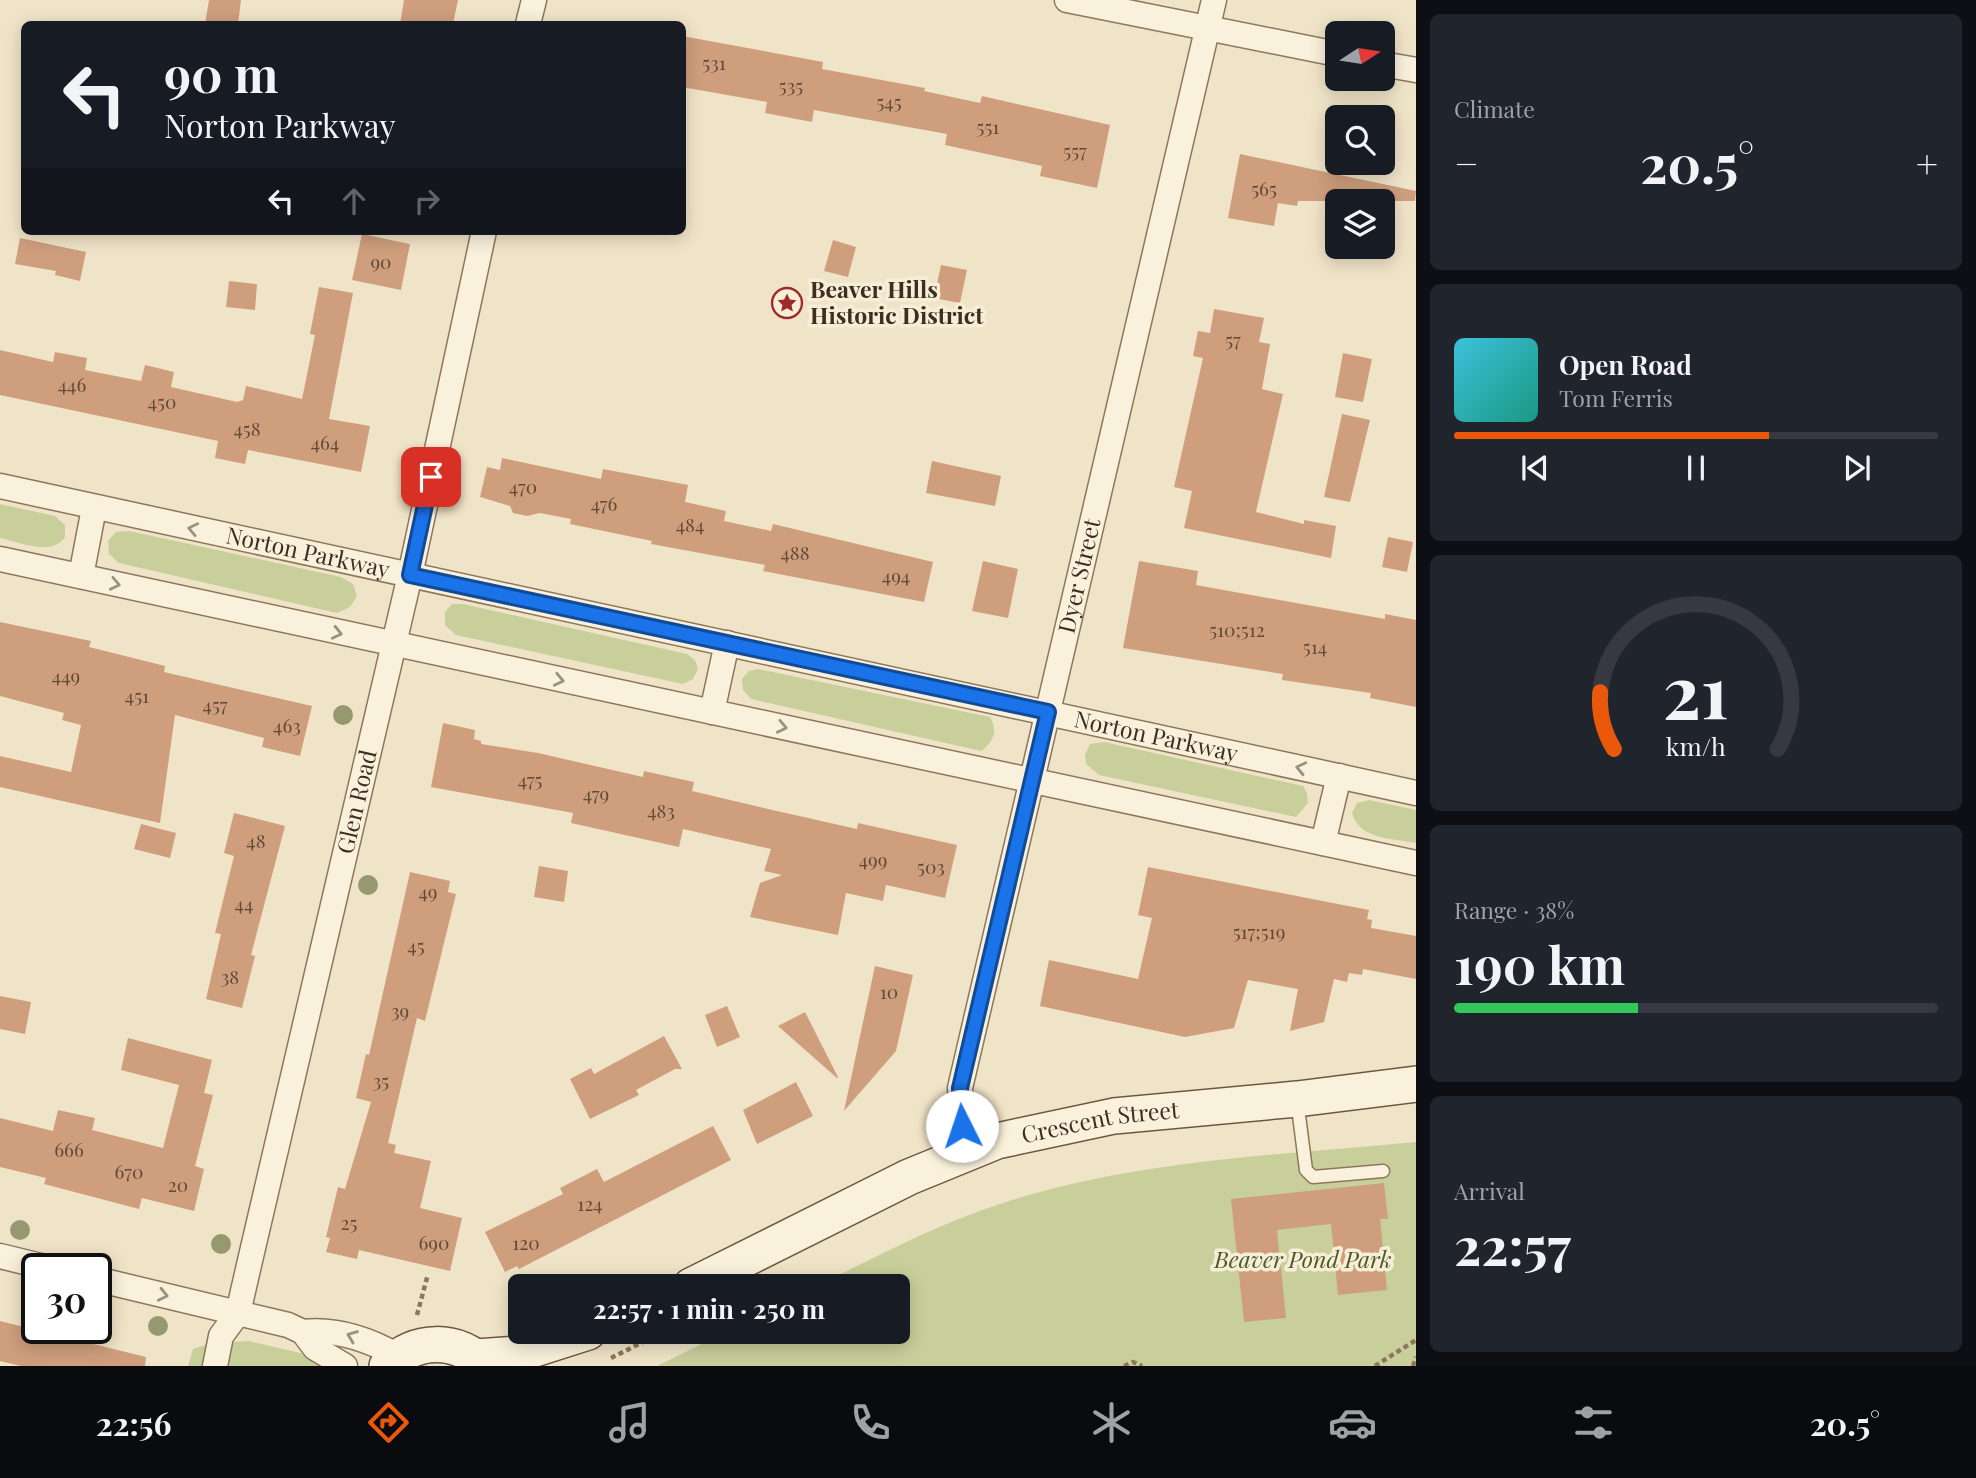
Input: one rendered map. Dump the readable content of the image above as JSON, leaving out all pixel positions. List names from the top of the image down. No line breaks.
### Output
{"streets":{"street":["Norton Parkway","Dyer Street","Glen Road","Crescent Street"]},"crossings":[["Norton Parkway","Dyer Street"],["Norton Parkway","Glen Road"],["Dyer Street","Crescent Street"]],"parks":["Beaver Pond Park"],"places":{"place":["Beaver Hills Historic District"]},"house_numbers":["531","535","545","551","557","565","90","57","446","450","458","464","470","476","484","488","494","510;512","514","449","451","457","463","475","479","483","48","499","503","49","44","517;519","45","38","10","39","35","666","670","20","124","25","690","120"],"north":"right","page":{"tile":["Climate",["Range · 38%","190 km"],["Arrival","22:57"]],"turn":["90 m","Norton Parkway"],"heat":["−","20.5°","+"],"song":["Open Road","Tom Ferris"],"limit":"30","trip":"22:57 · 1 min · 250 m","tabs":["22:56","20.5°"],"gauge":["21","km/h"]}}
